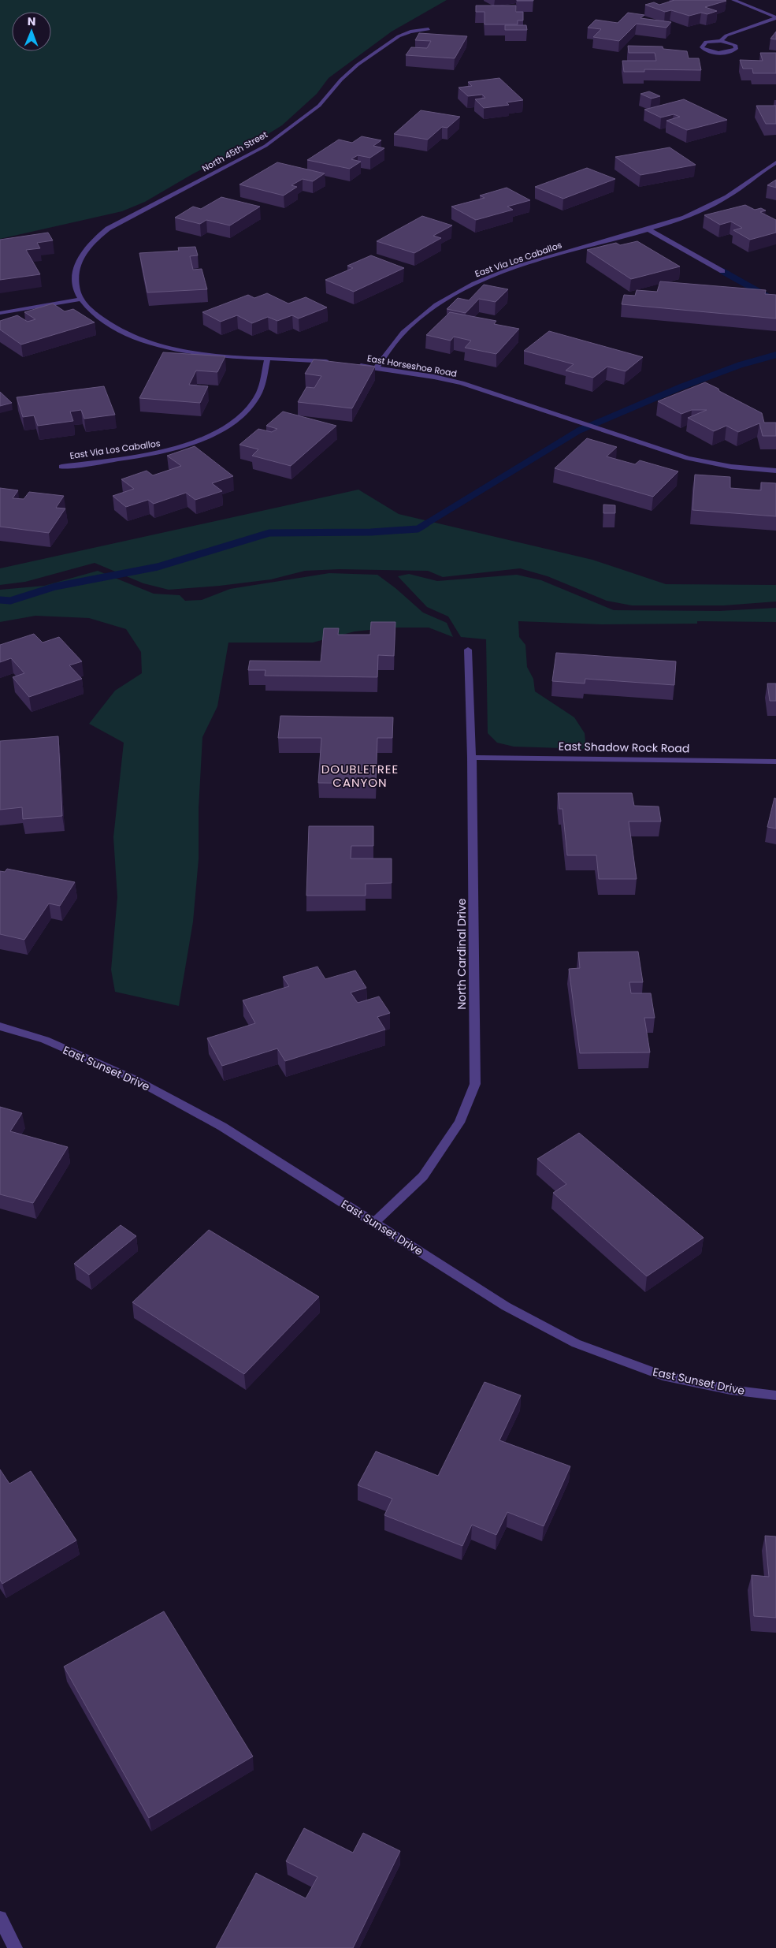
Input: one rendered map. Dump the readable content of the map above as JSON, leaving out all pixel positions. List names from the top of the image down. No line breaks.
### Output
{"streets":{"street":["North 45th Street","East Via Los Caballos","East Horseshoe Road","East Shadow Rock Road","North Cardinal Drive","East Sunset Drive"]},"crossings":[["East Via Los Caballos","East Horseshoe Road"],["East Shadow Rock Road","North Cardinal Drive"],["North Cardinal Drive","East Sunset Drive"]],"districts":["DOUBLETREE CANYON"],"north":"top"}
